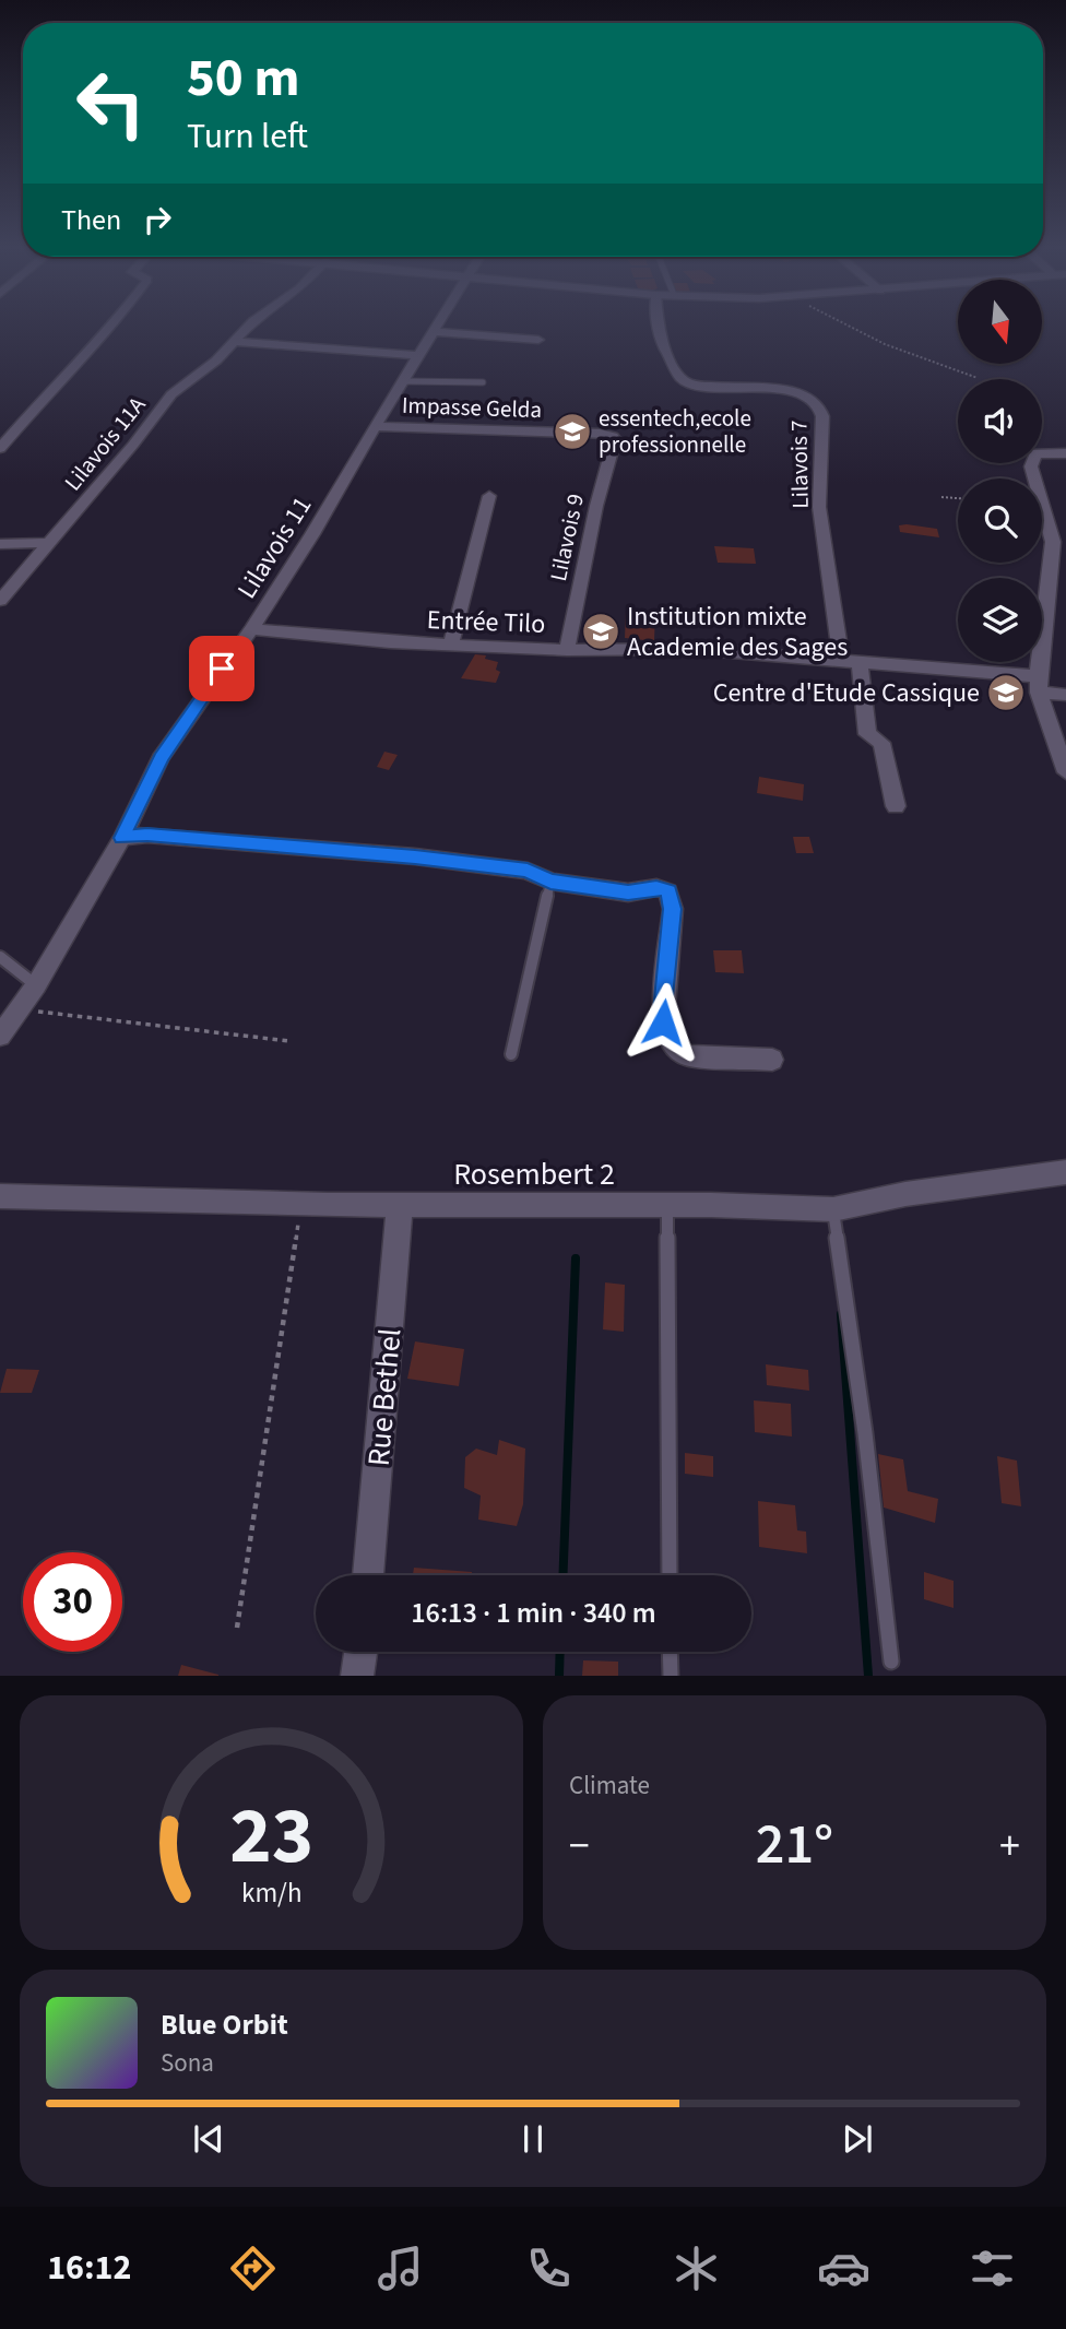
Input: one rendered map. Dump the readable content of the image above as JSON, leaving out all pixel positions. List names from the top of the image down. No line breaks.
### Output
{"streets":{"street":["Impasse Gelda","Lilavois 11A","Lilavois 7","Lilavois 9","Lilavois 11","Entrée Tilo","Rosembert 2","Rue Bethel"]},"crossings":[["Impasse Gelda","Lilavois 9"],["Impasse Gelda","Lilavois 11"],["Lilavois 7","Entrée Tilo"],["Lilavois 9","Entrée Tilo"],["Lilavois 11","Entrée Tilo"],["Rosembert 2","Rue Bethel"]],"places":{"school or university":["essentech,ecole professionnelle","Institution mixte Academie des Sages","Centre d'Etude Cassique"]},"north":"bottom","page":{"turn":["50 m","Turn left"],"then":"Then","limit":"30","trip":"16:13 · 1 min · 340 m","tile":"Climate","heat":["−","21°","+"],"song":["Blue Orbit","Sona"],"tabs":"16:12","gauge":["23","km/h"]}}
